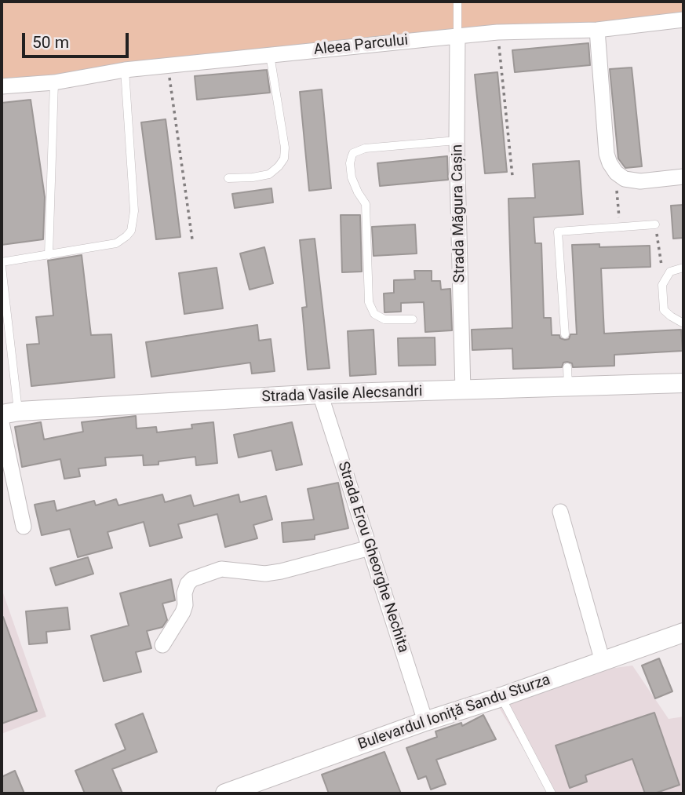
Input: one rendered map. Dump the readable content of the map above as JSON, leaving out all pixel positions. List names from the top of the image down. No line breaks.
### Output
{"streets":{"street":["Aleea Parcului","Strada Măgura Cașin","Strada Vasile Alecsandri","Strada Erou Gheorghe Nechita","Bulevardul Ioniță Sandu Sturza"]},"crossings":[["Aleea Parcului","Strada Măgura Cașin"],["Strada Măgura Cașin","Strada Vasile Alecsandri"],["Strada Vasile Alecsandri","Strada Erou Gheorghe Nechita"],["Strada Erou Gheorghe Nechita","Bulevardul Ioniță Sandu Sturza"]],"scale_bar":"50 m"}
